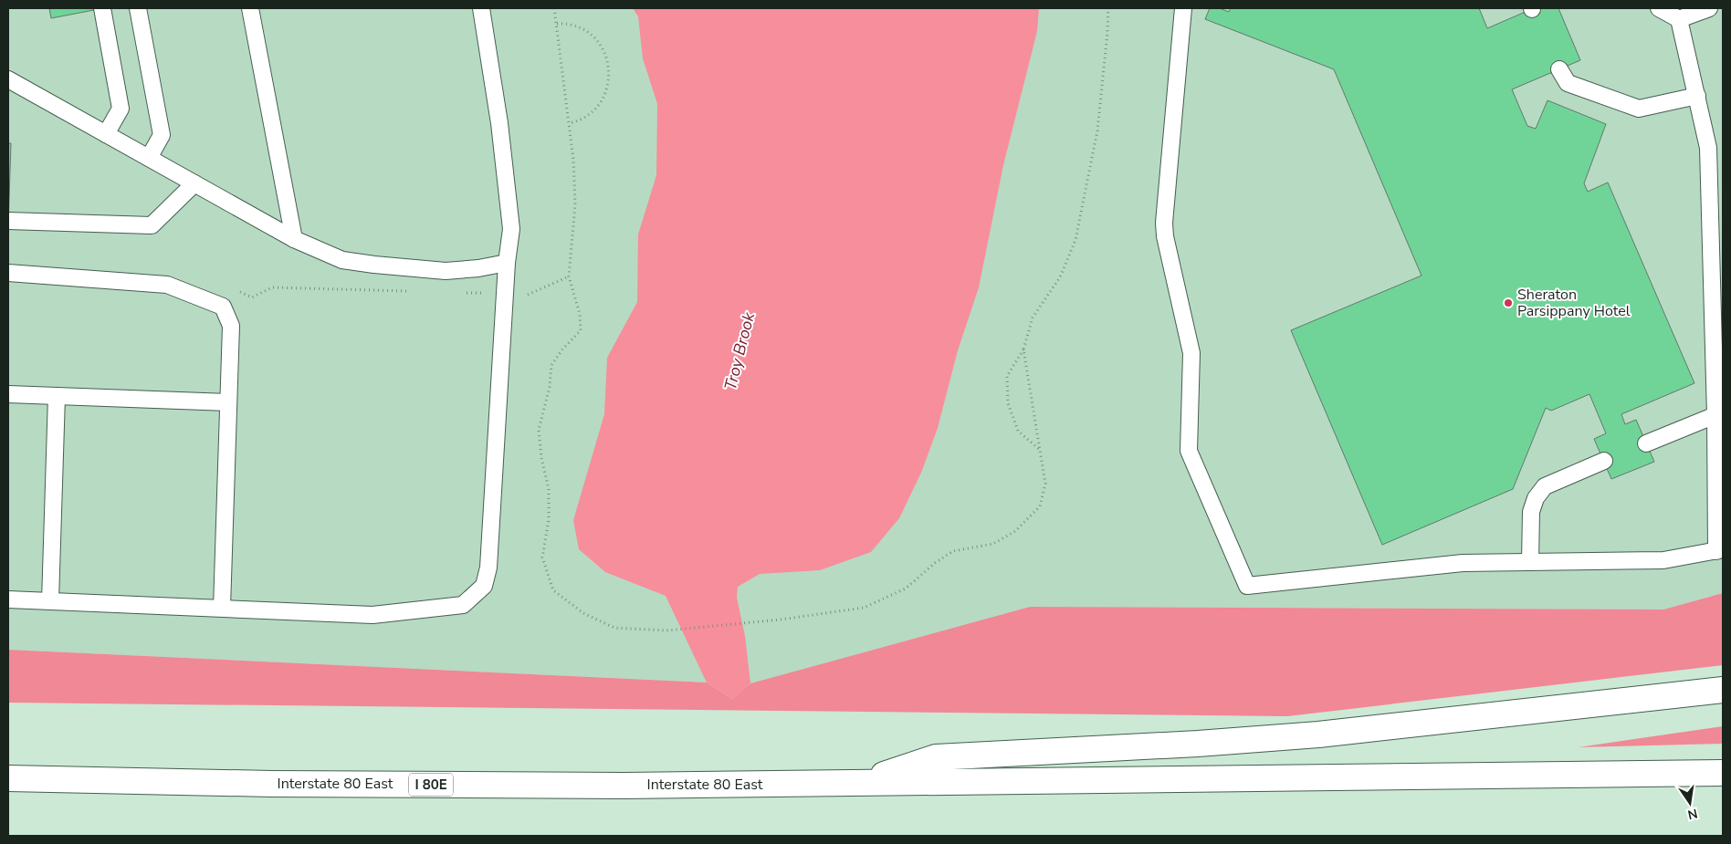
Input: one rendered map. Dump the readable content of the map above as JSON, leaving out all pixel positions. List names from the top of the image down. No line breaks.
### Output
{"streets":{"highway":["Interstate 80 East","I 80E"]},"water":["Troy Brook"],"places":["Sheraton Parsippany Hotel"],"north":"bottom"}
